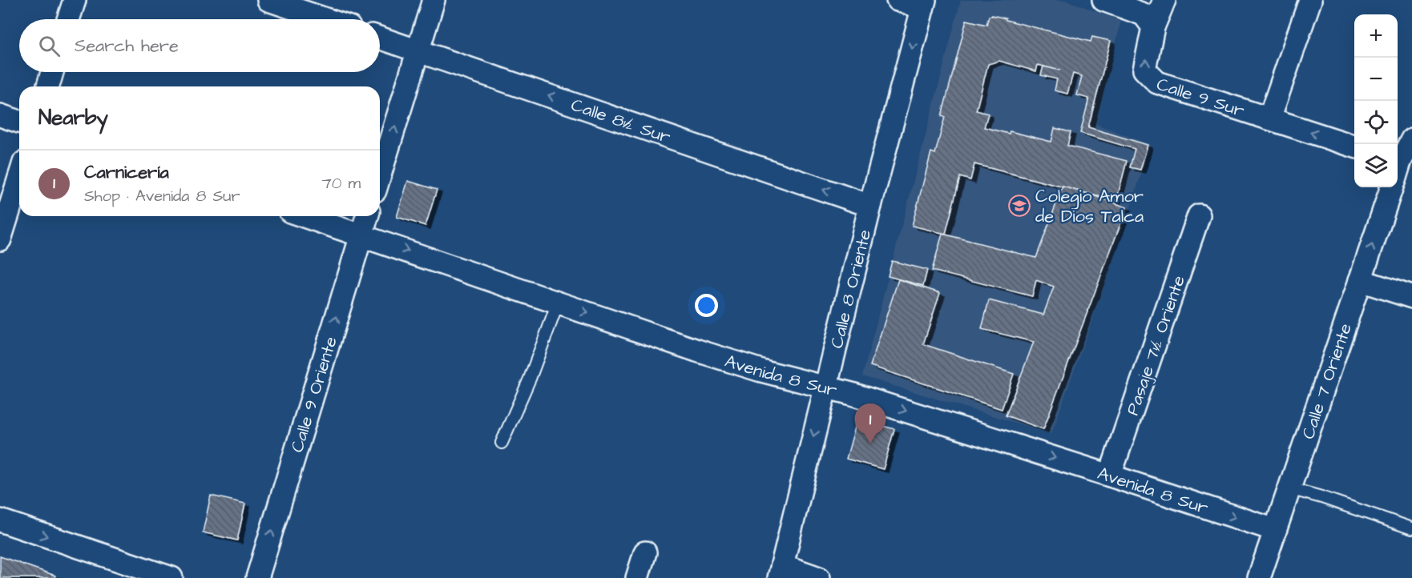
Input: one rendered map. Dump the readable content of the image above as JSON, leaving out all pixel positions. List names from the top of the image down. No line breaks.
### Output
{"streets":{"street":["Calle 9 Sur","Calle 8½ Sur","Calle 8 Oriente","Pasaje 7½ Oriente","Avenida 8 Sur","Calle 7 Oriente","Calle 9 Oriente"]},"crossings":[["Calle 8½ Sur","Calle 8 Oriente"],["Calle 8 Oriente","Avenida 8 Sur"],["Pasaje 7½ Oriente","Avenida 8 Sur"],["Avenida 8 Sur","Calle 7 Oriente"],["Avenida 8 Sur","Calle 9 Oriente"]],"one_way":["Calle 9 Sur","Calle 8½ Sur","Calle 8 Oriente","Avenida 8 Sur","Calle 9 Oriente"],"places":{"school or university":["Colegio Amor de Dios Talca"]},"page":{"map_buttons":["+","−"],"search":"Search here","heading":"Nearby","list":[{"mark":"1","name":"Carnicería","note":"Shop · Avenida 8 Sur","value":"70 m"}],"pins":"1"}}
